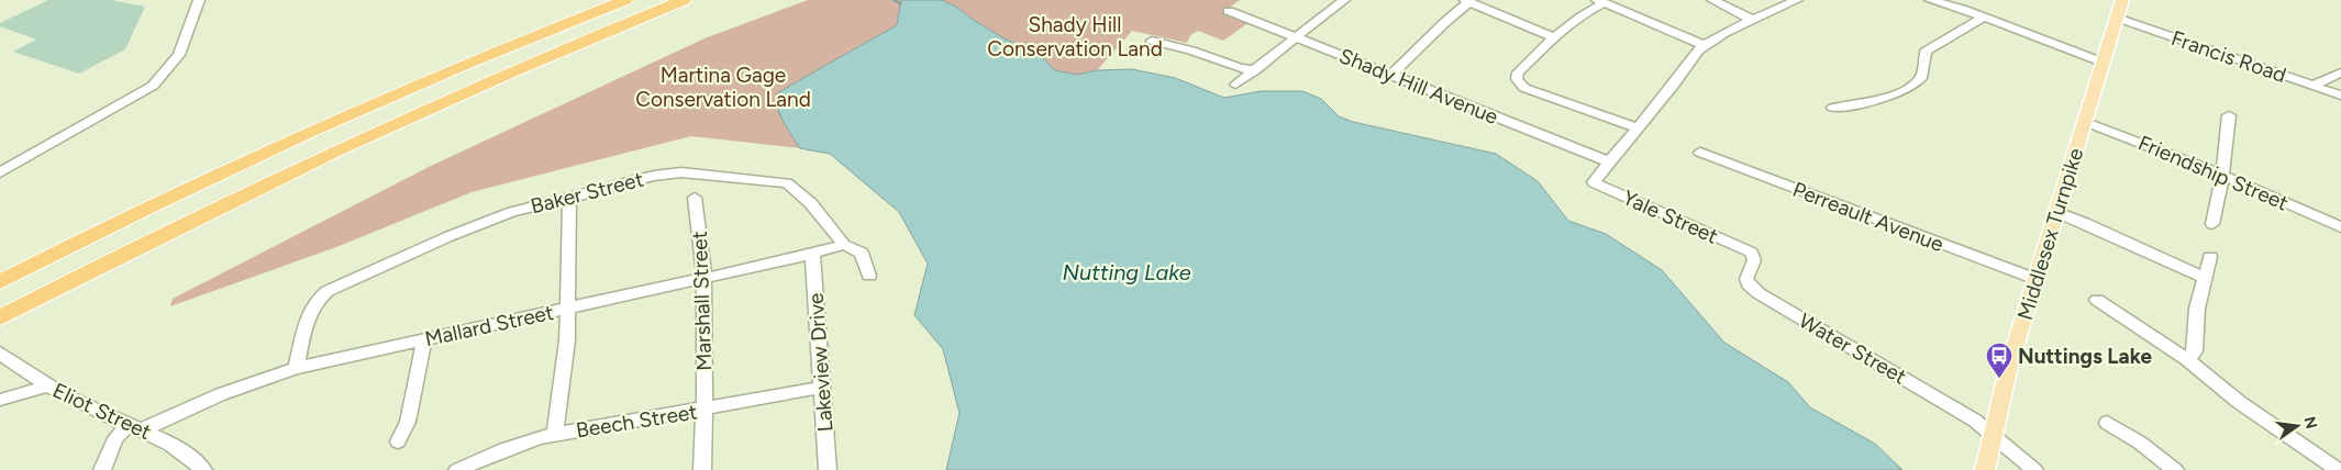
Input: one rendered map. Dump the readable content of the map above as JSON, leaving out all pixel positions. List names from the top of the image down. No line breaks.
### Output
{"streets":{"main road":["Middlesex Turnpike"],"street":["Francis Road","Shady Hill Avenue","Friendship Street","Baker Street","Yale Street","Perreault Avenue","Marshall Street","Mallard Street","Water Street","Lakeview Drive","Eliot Street","Beech Street"]},"crossings":[["Francis Road","Middlesex Turnpike"],["Shady Hill Avenue","Yale Street"],["Friendship Street","Middlesex Turnpike"],["Baker Street","Mallard Street"],["Yale Street","Water Street"],["Perreault Avenue","Middlesex Turnpike"],["Middlesex Turnpike","Water Street"],["Marshall Street","Mallard Street"],["Marshall Street","Beech Street"],["Mallard Street","Lakeview Drive"],["Mallard Street","Eliot Street"],["Lakeview Drive","Beech Street"]],"water":["Nutting Lake"],"parks":["Shady Hill Conservation Land","Martina Gage Conservation Land"],"places":{"bus stop":["Nuttings Lake"]},"north":"right"}
